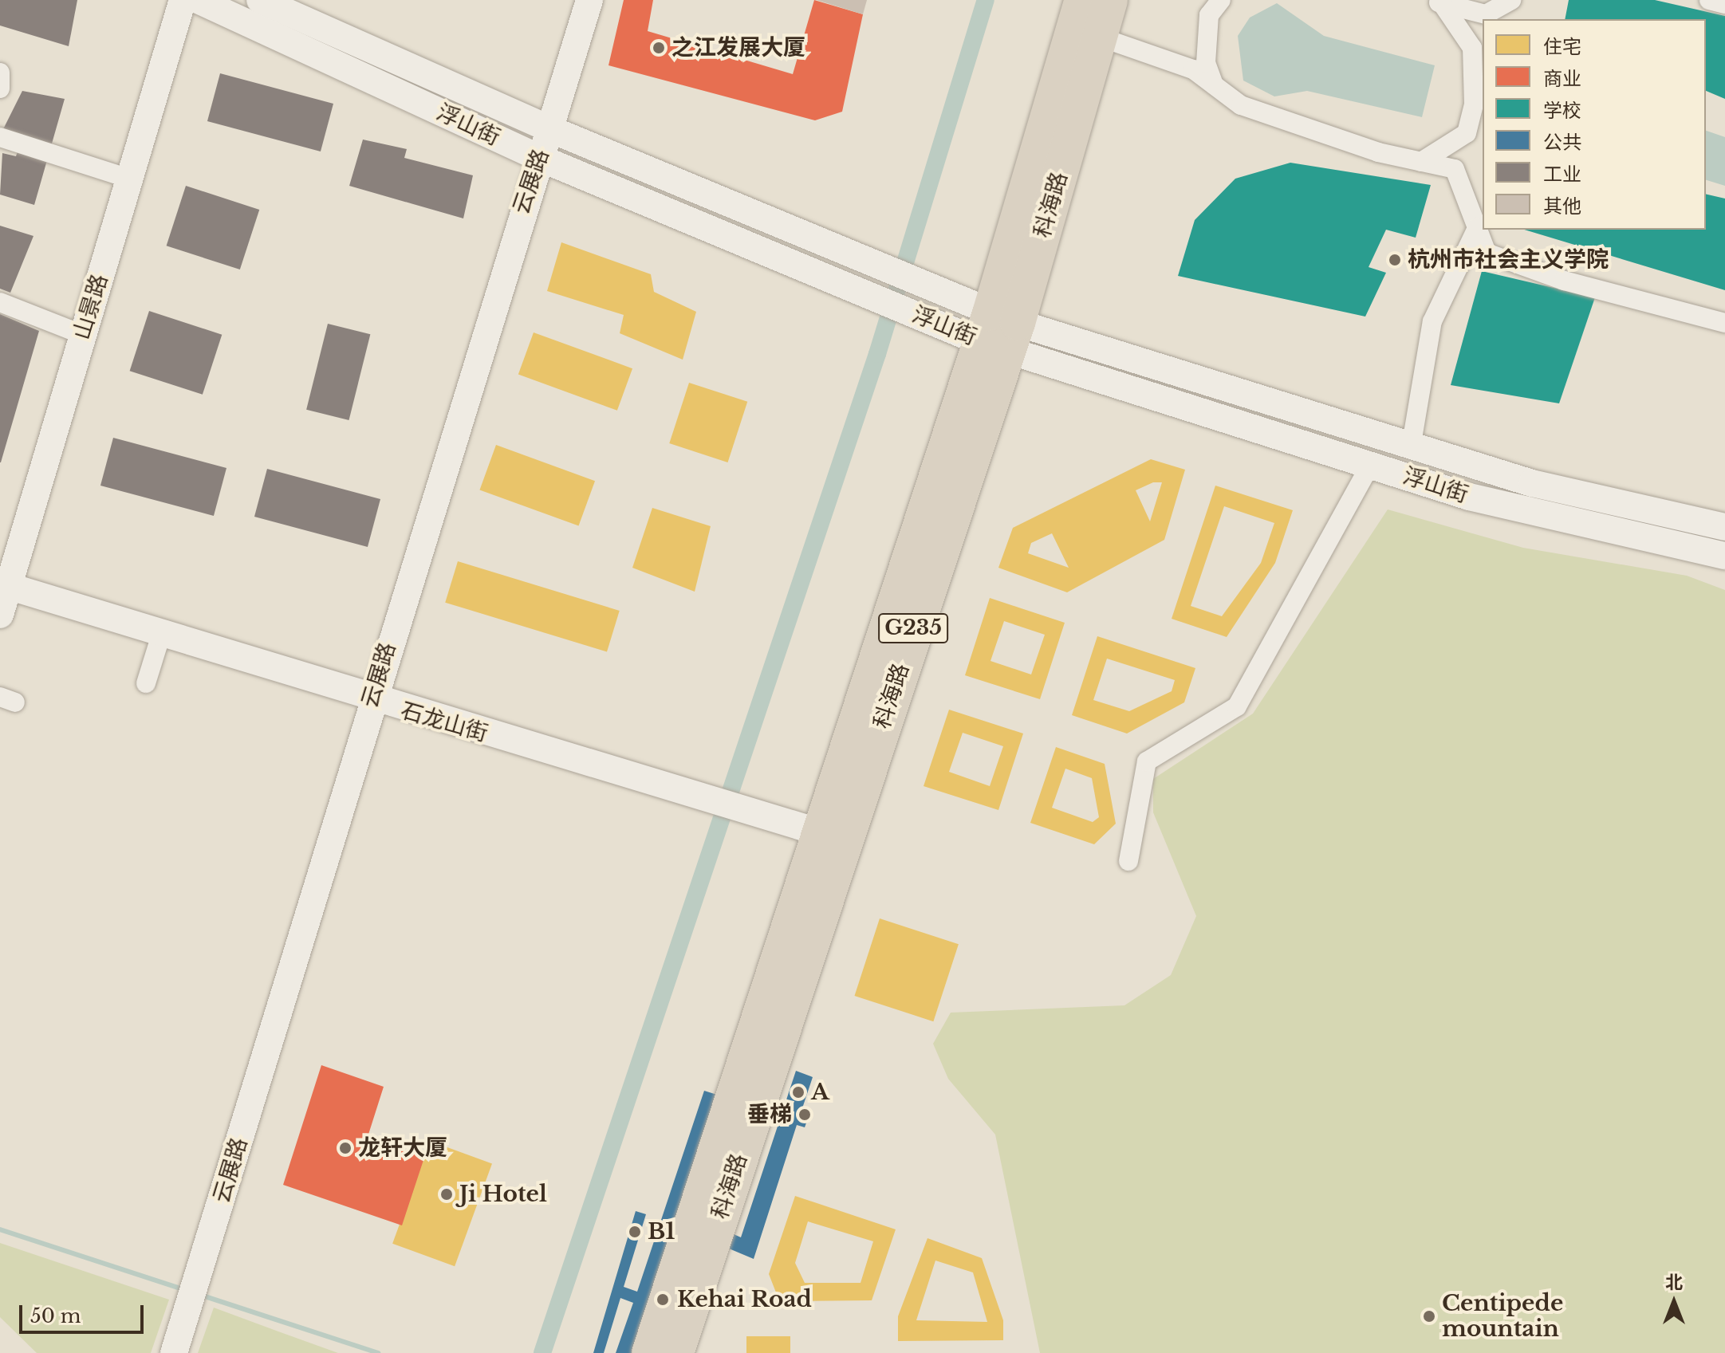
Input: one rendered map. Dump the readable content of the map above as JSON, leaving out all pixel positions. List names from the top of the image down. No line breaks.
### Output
{"streets":{"highway":["科海路","G235"],"main road":["浮山街","云展路","山景路","石龙山街"]},"crossings":[["浮山街","云展路"],["浮山街","科海路"],["云展路","石龙山街"],["科海路","石龙山街"],["山景路","石龙山街"]],"places":["之江发展大厦","杭州市社会主义学院","A","垂梯","龙轩大厦","Ji Hotel","B1","Kehai Road","Centipede mountain"],"legend":["住宅","商业","学校","公共","工业","其他"],"scale_bar":"50 m","north":"top"}
